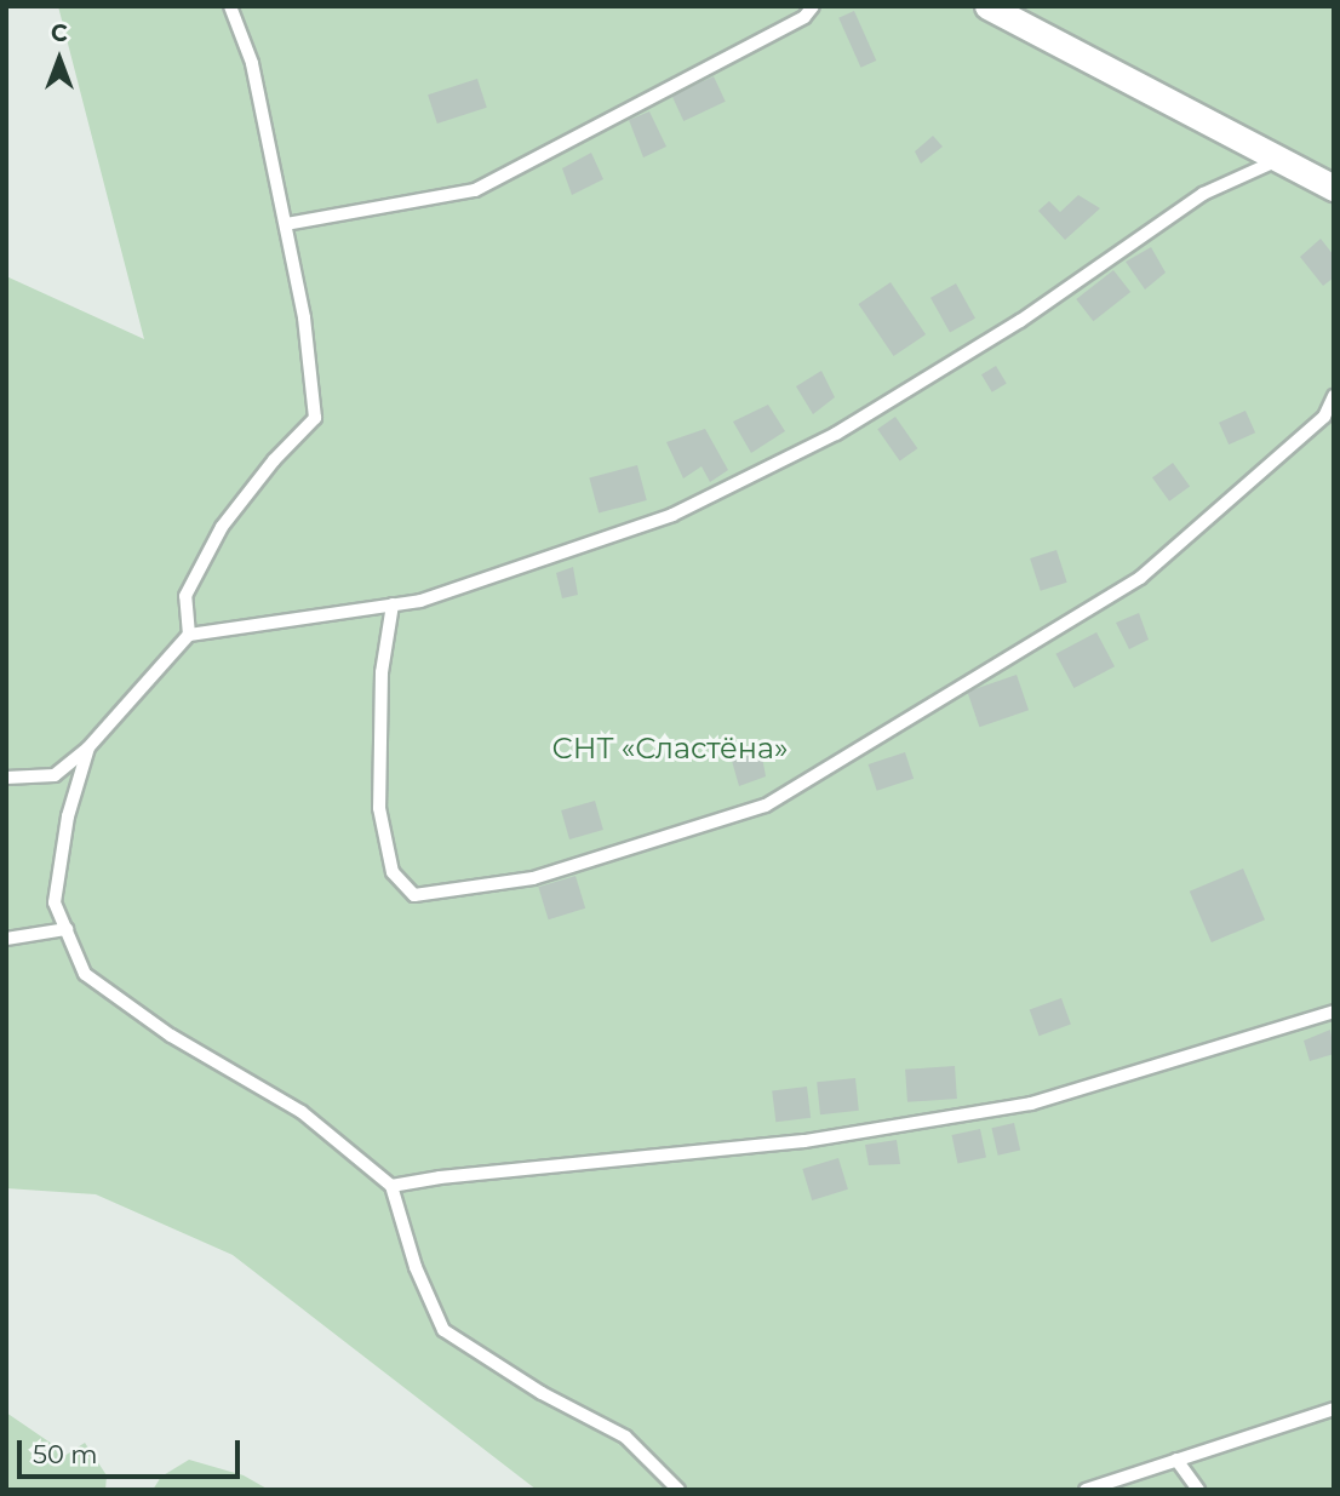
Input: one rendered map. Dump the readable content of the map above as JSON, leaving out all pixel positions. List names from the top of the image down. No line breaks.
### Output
{"parks":["СНТ «Сластёна»"],"scale_bar":"50 m","north":"top"}
